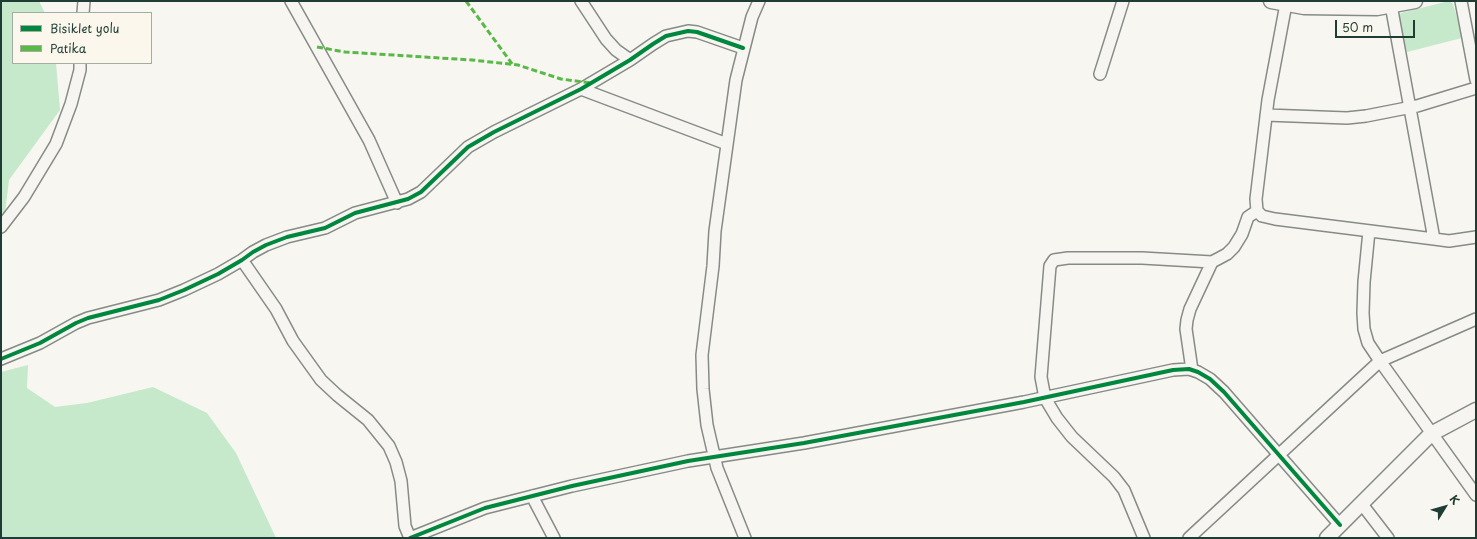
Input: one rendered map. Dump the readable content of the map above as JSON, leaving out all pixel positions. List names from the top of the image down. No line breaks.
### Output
{"legend":["Bisiklet yolu","Patika"],"scale_bar":"50 m","north":"top right"}
